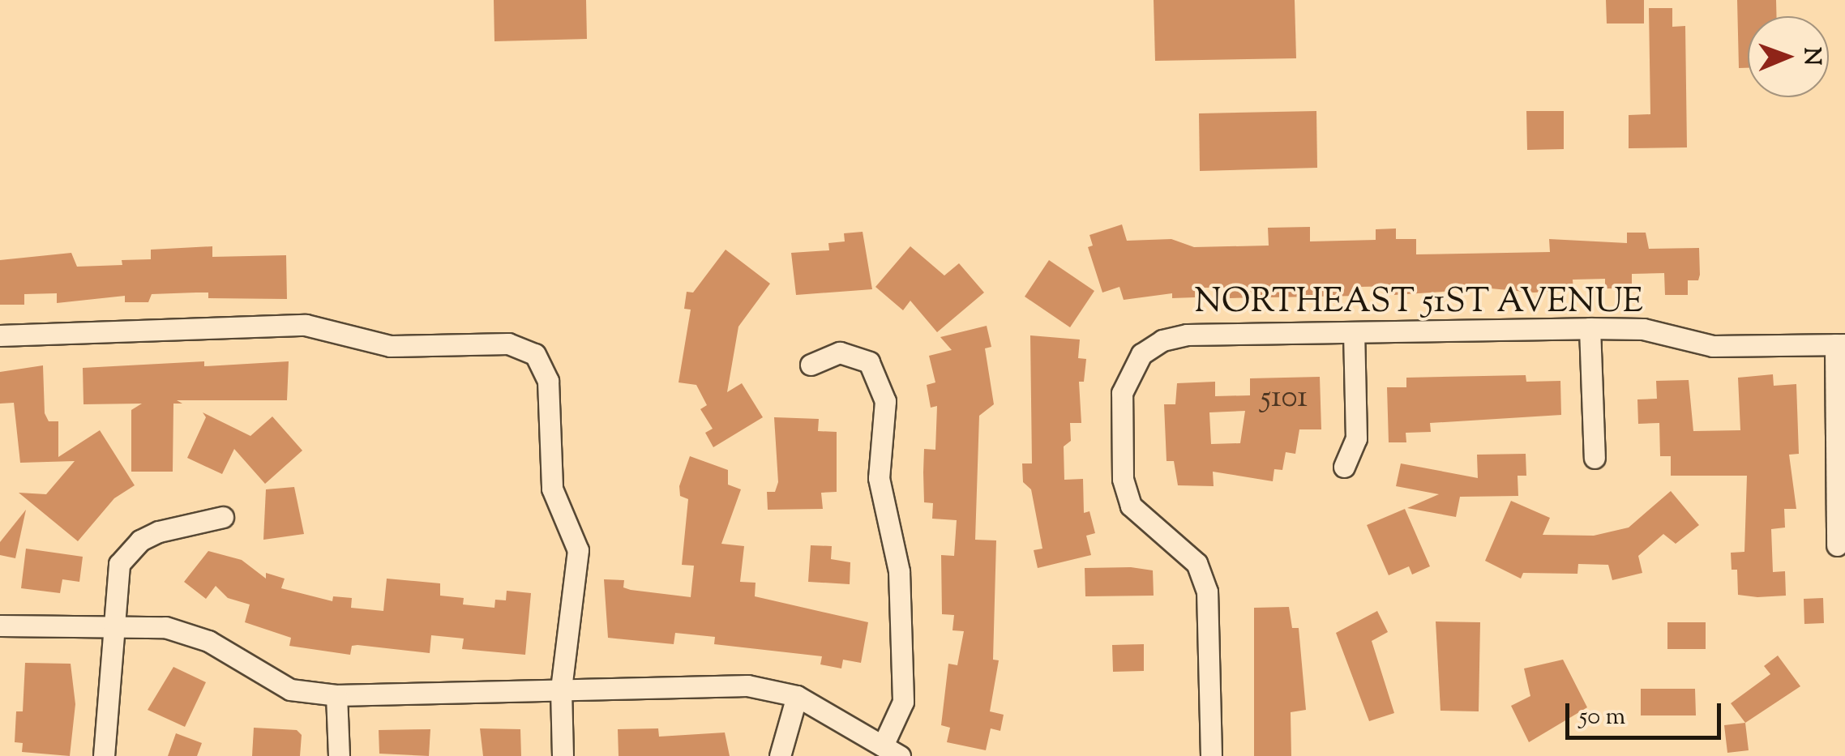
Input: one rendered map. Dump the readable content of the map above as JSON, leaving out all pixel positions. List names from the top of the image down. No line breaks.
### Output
{"streets":{"street":["NORTHEAST 51ST AVENUE"]},"house_numbers":["5101"],"scale_bar":"50 m","north":"right"}
